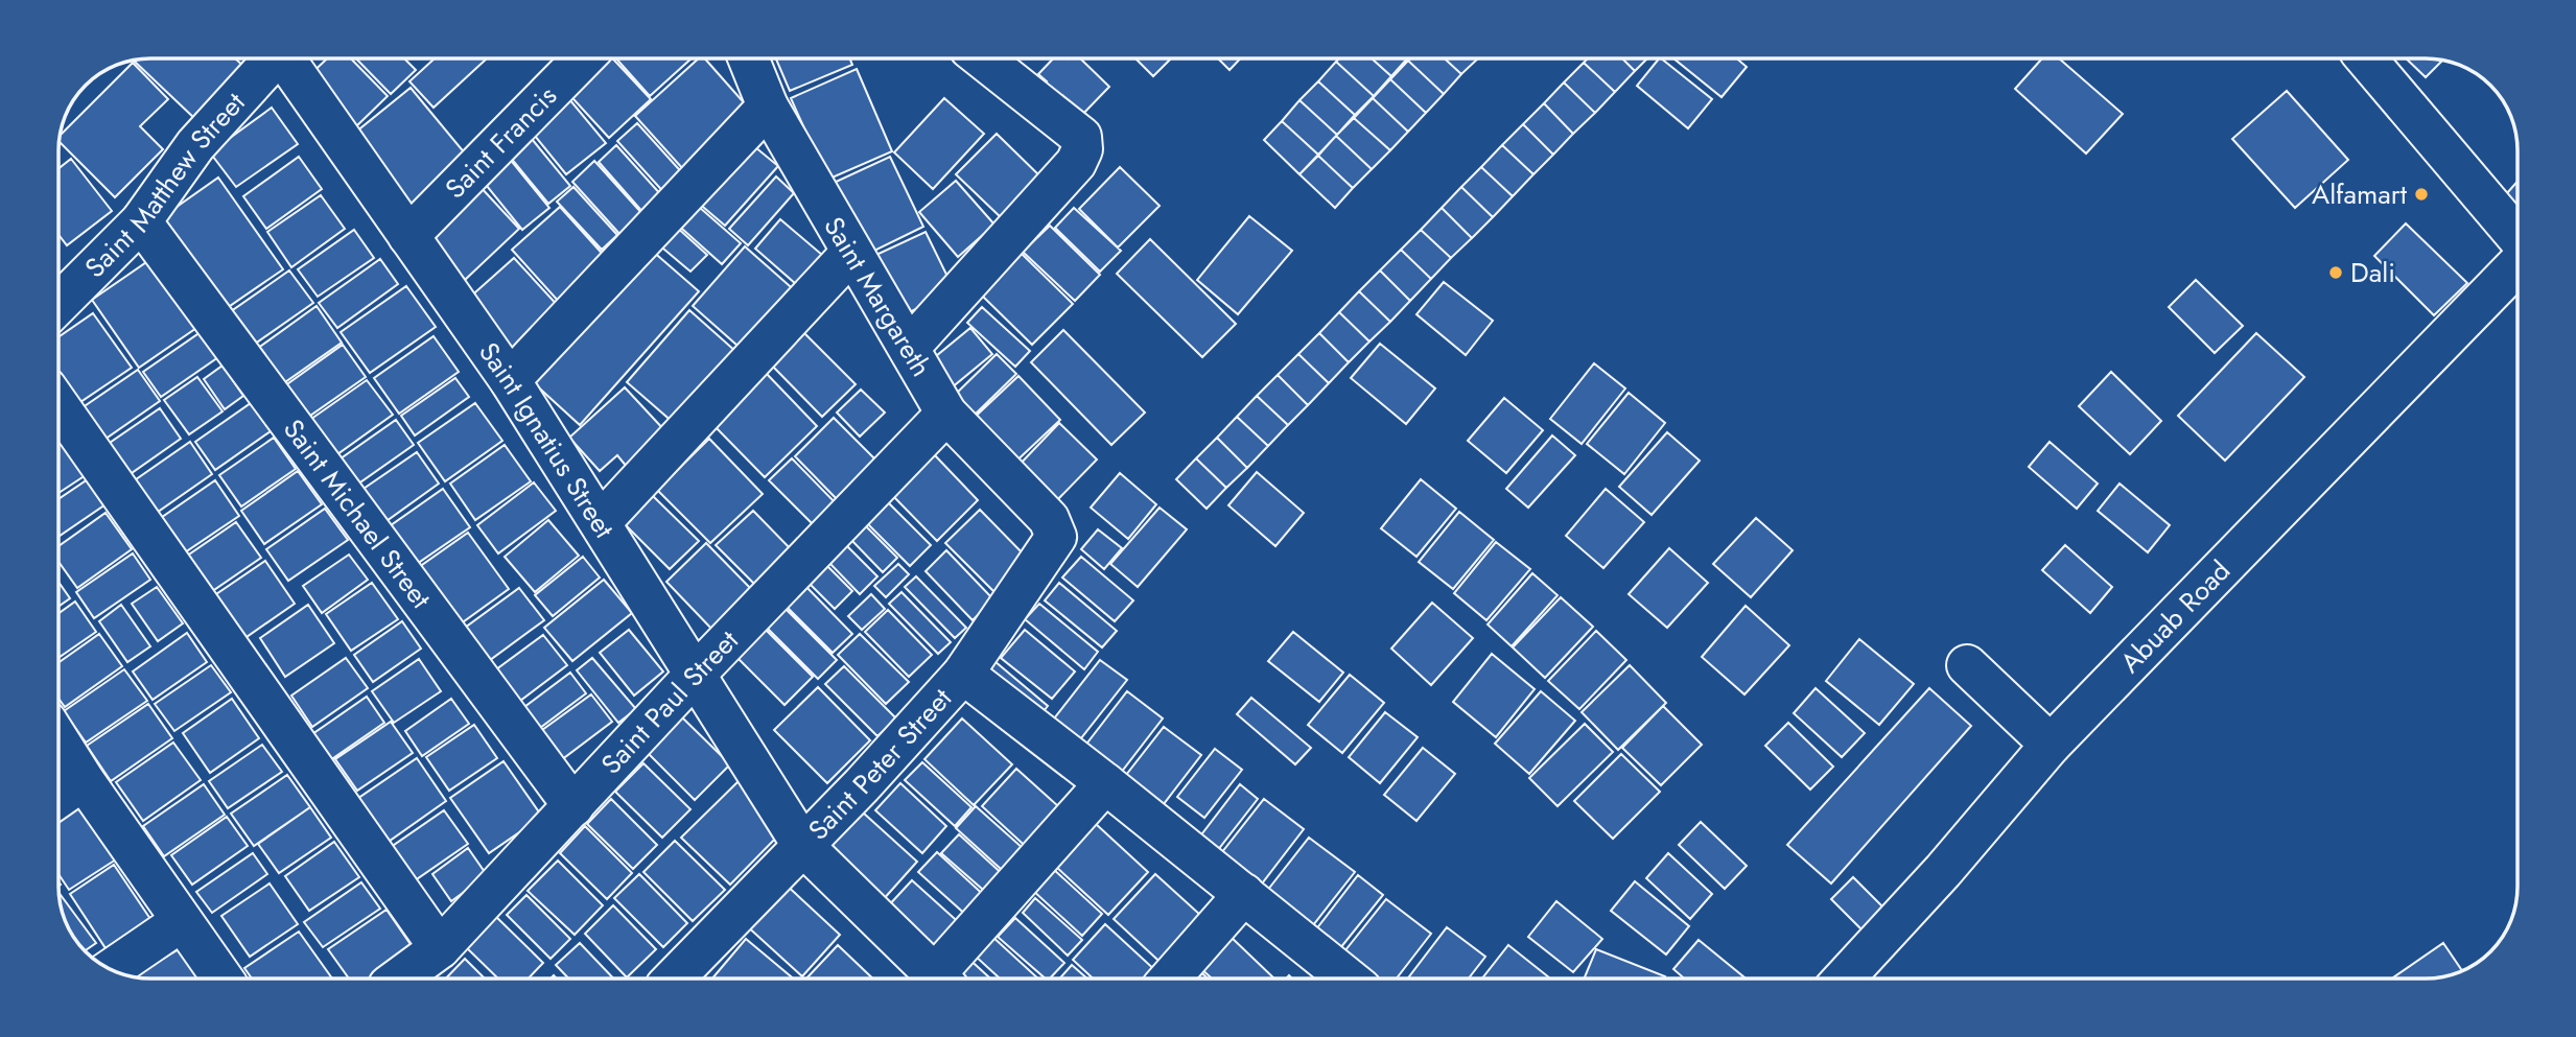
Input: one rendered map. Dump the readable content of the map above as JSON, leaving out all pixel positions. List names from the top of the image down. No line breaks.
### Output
{"streets":{"street":["Saint Francis","Saint Matthew Street","Saint Margareth","Saint Ignatius Street","Saint Michael Street","Abuab Road","Saint Paul Street","Saint Peter Street"]},"crossings":[["Saint Francis","Saint Ignatius Street"],["Saint Matthew Street","Saint Michael Street"],["Saint Margareth","Saint Paul Street"],["Saint Margareth","Saint Peter Street"],["Saint Ignatius Street","Saint Paul Street"],["Saint Ignatius Street","Saint Peter Street"],["Saint Michael Street","Saint Paul Street"]],"places":["Alfamart","Dali"]}
